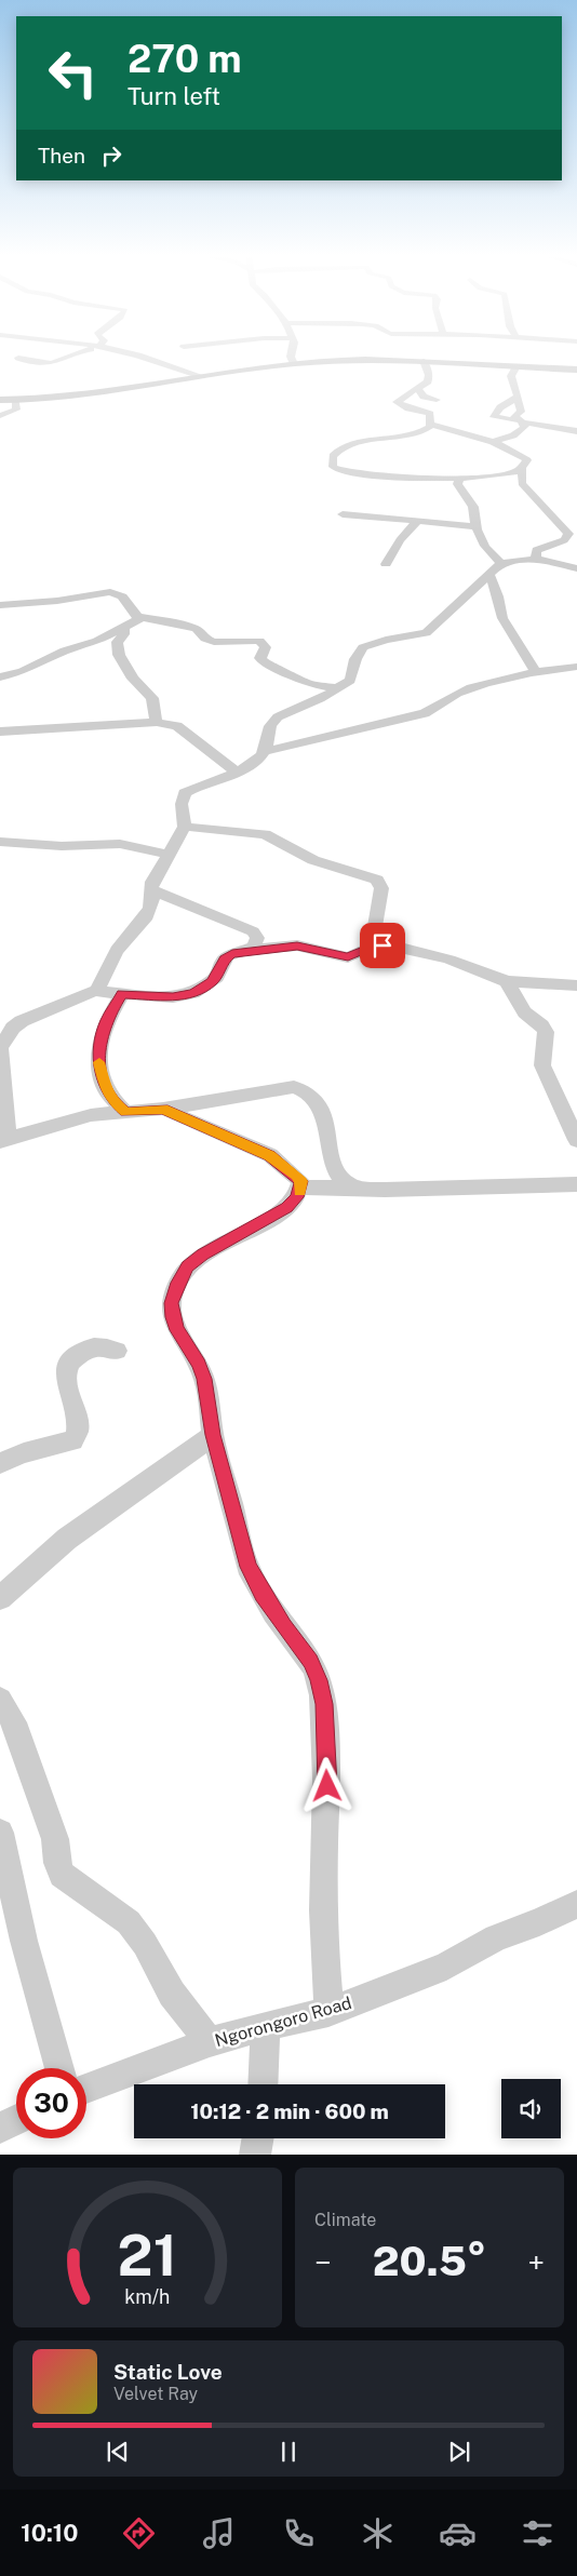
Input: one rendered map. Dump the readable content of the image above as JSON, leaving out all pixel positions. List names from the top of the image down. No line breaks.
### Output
{"streets":{"street":["Ngorongoro Road"]},"page":{"turn":["270 m","Turn left"],"then":"Then","limit":"30","trip":"10:12 · 2 min · 600 m","tile":"Climate","heat":["−","20.5°","+"],"song":["Static Love","Velvet Ray"],"tabs":"10:10","gauge":["21","km/h"]}}
